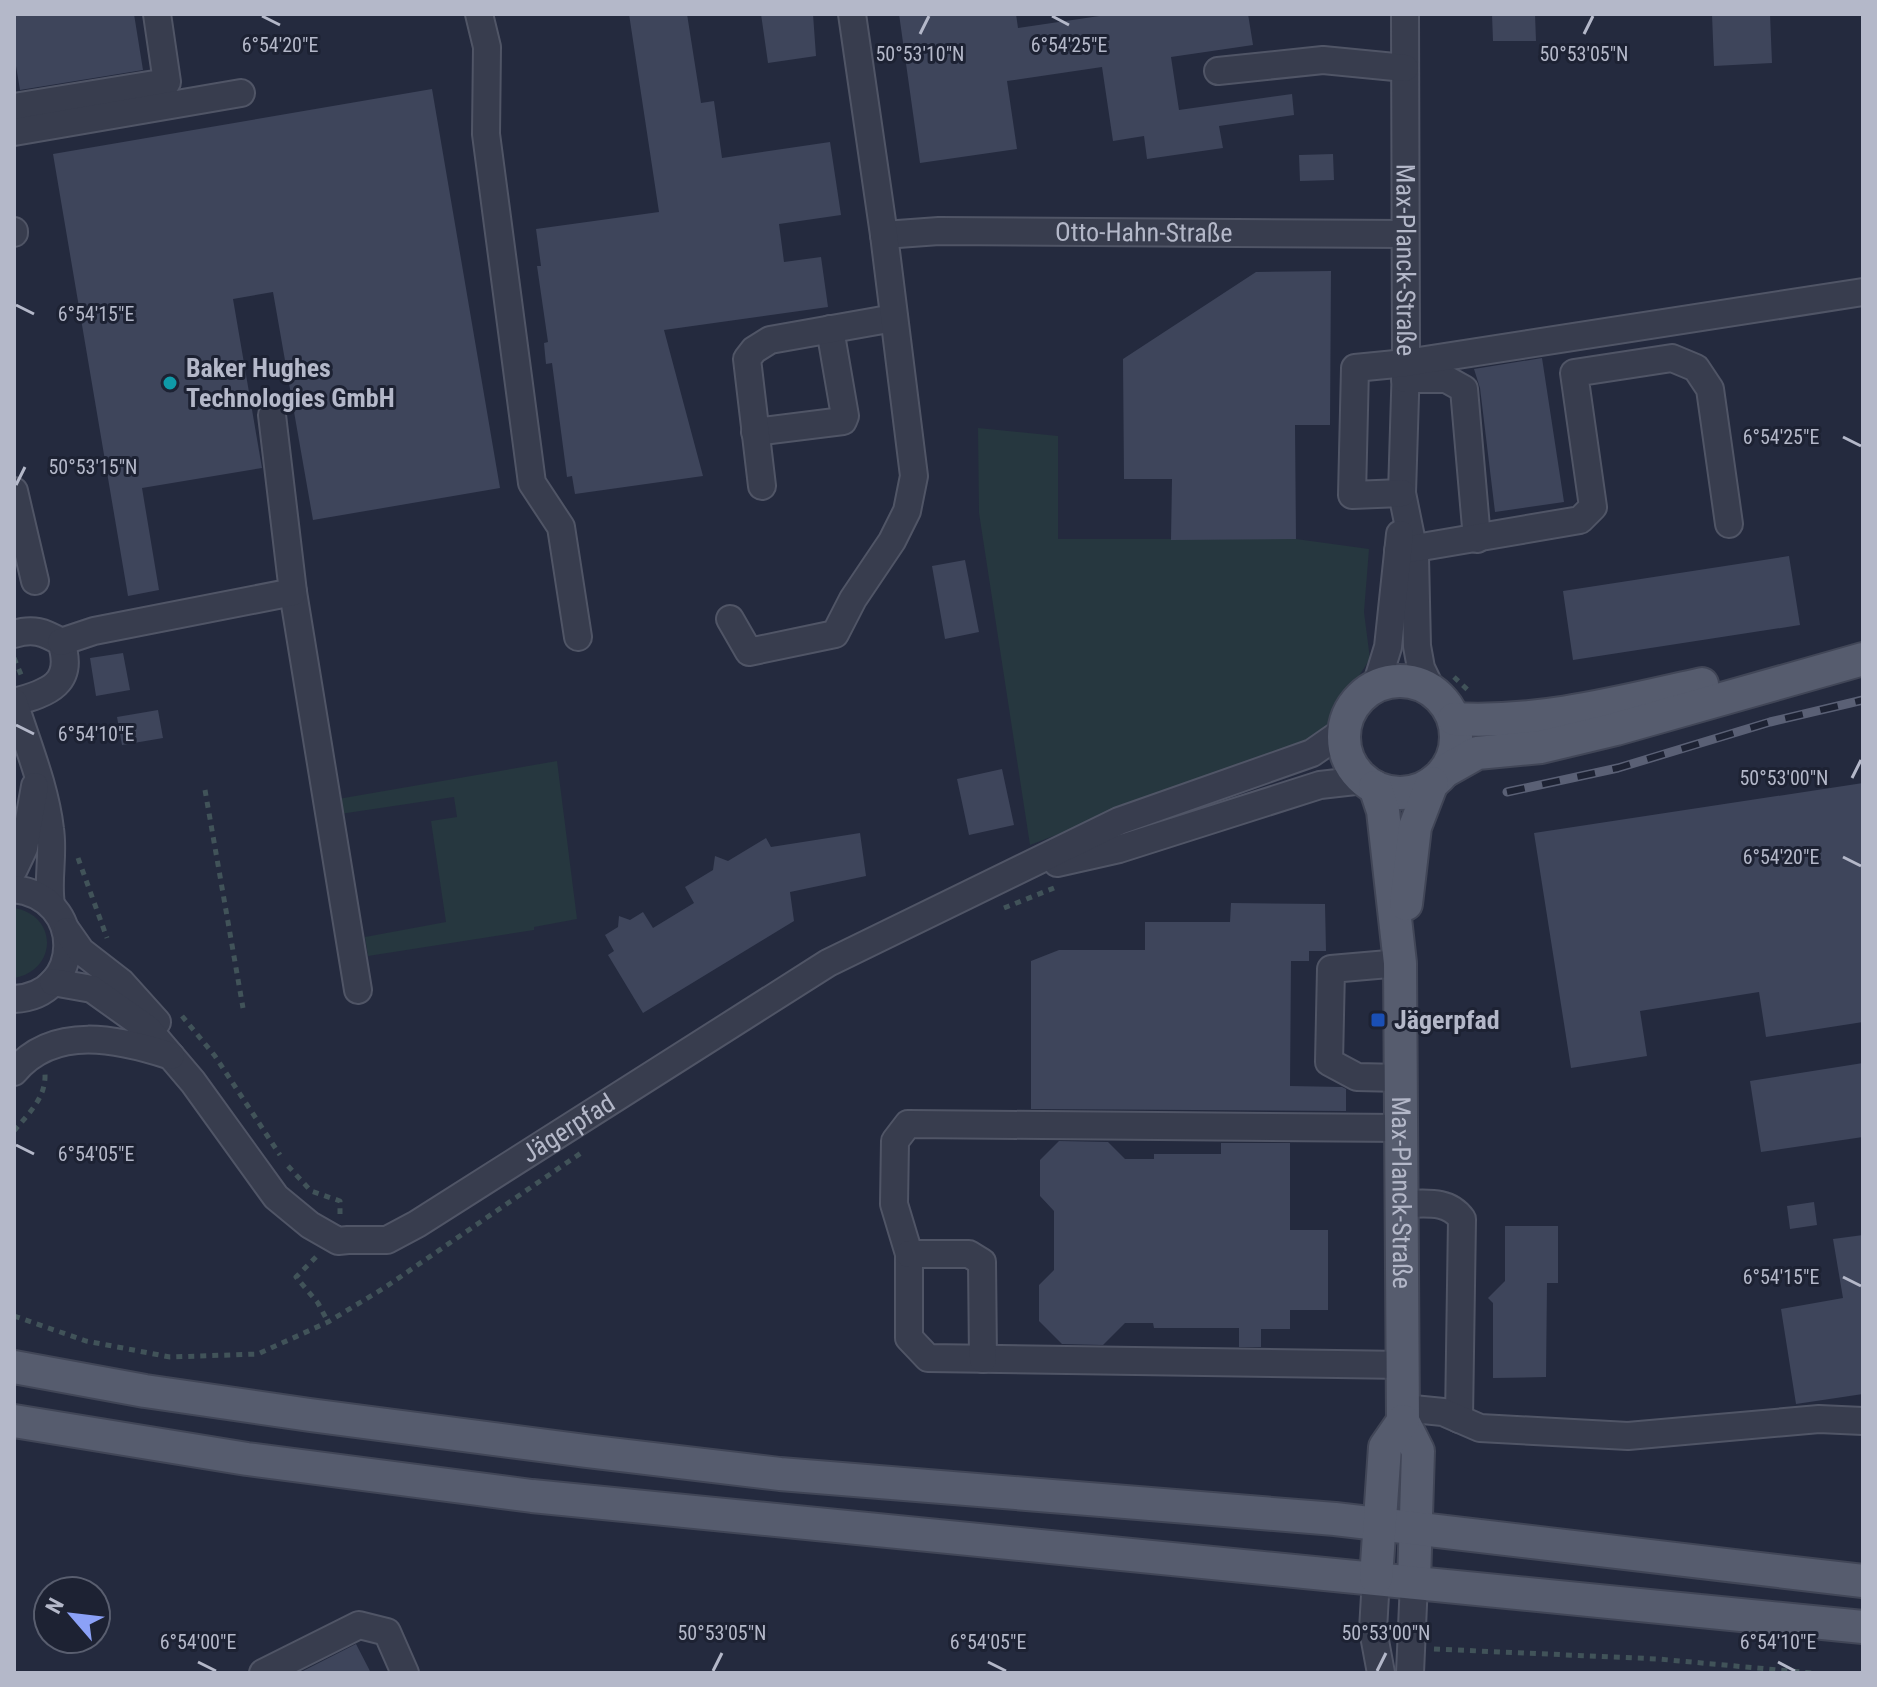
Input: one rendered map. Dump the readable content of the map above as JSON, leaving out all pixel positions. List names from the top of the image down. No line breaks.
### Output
{"streets":{"main road":["Max-Planck-Straße"],"street":["Otto-Hahn-Straße","Jägerpfad"]},"crossings":[["Otto-Hahn-Straße","Max-Planck-Straße"]],"places":{"other":["Baker Hughes Technologies GmbH"],"transit":["Jägerpfad"]},"north":"top left","coordinates":["6°54'20\"E","6°54'25\"E","50°53'10\"N","50°53'05\"N","6°54'15\"E","50°53'15\"N","6°54'10\"E","50°53'00\"N","6°54'05\"E","6°54'00\"E"]}
